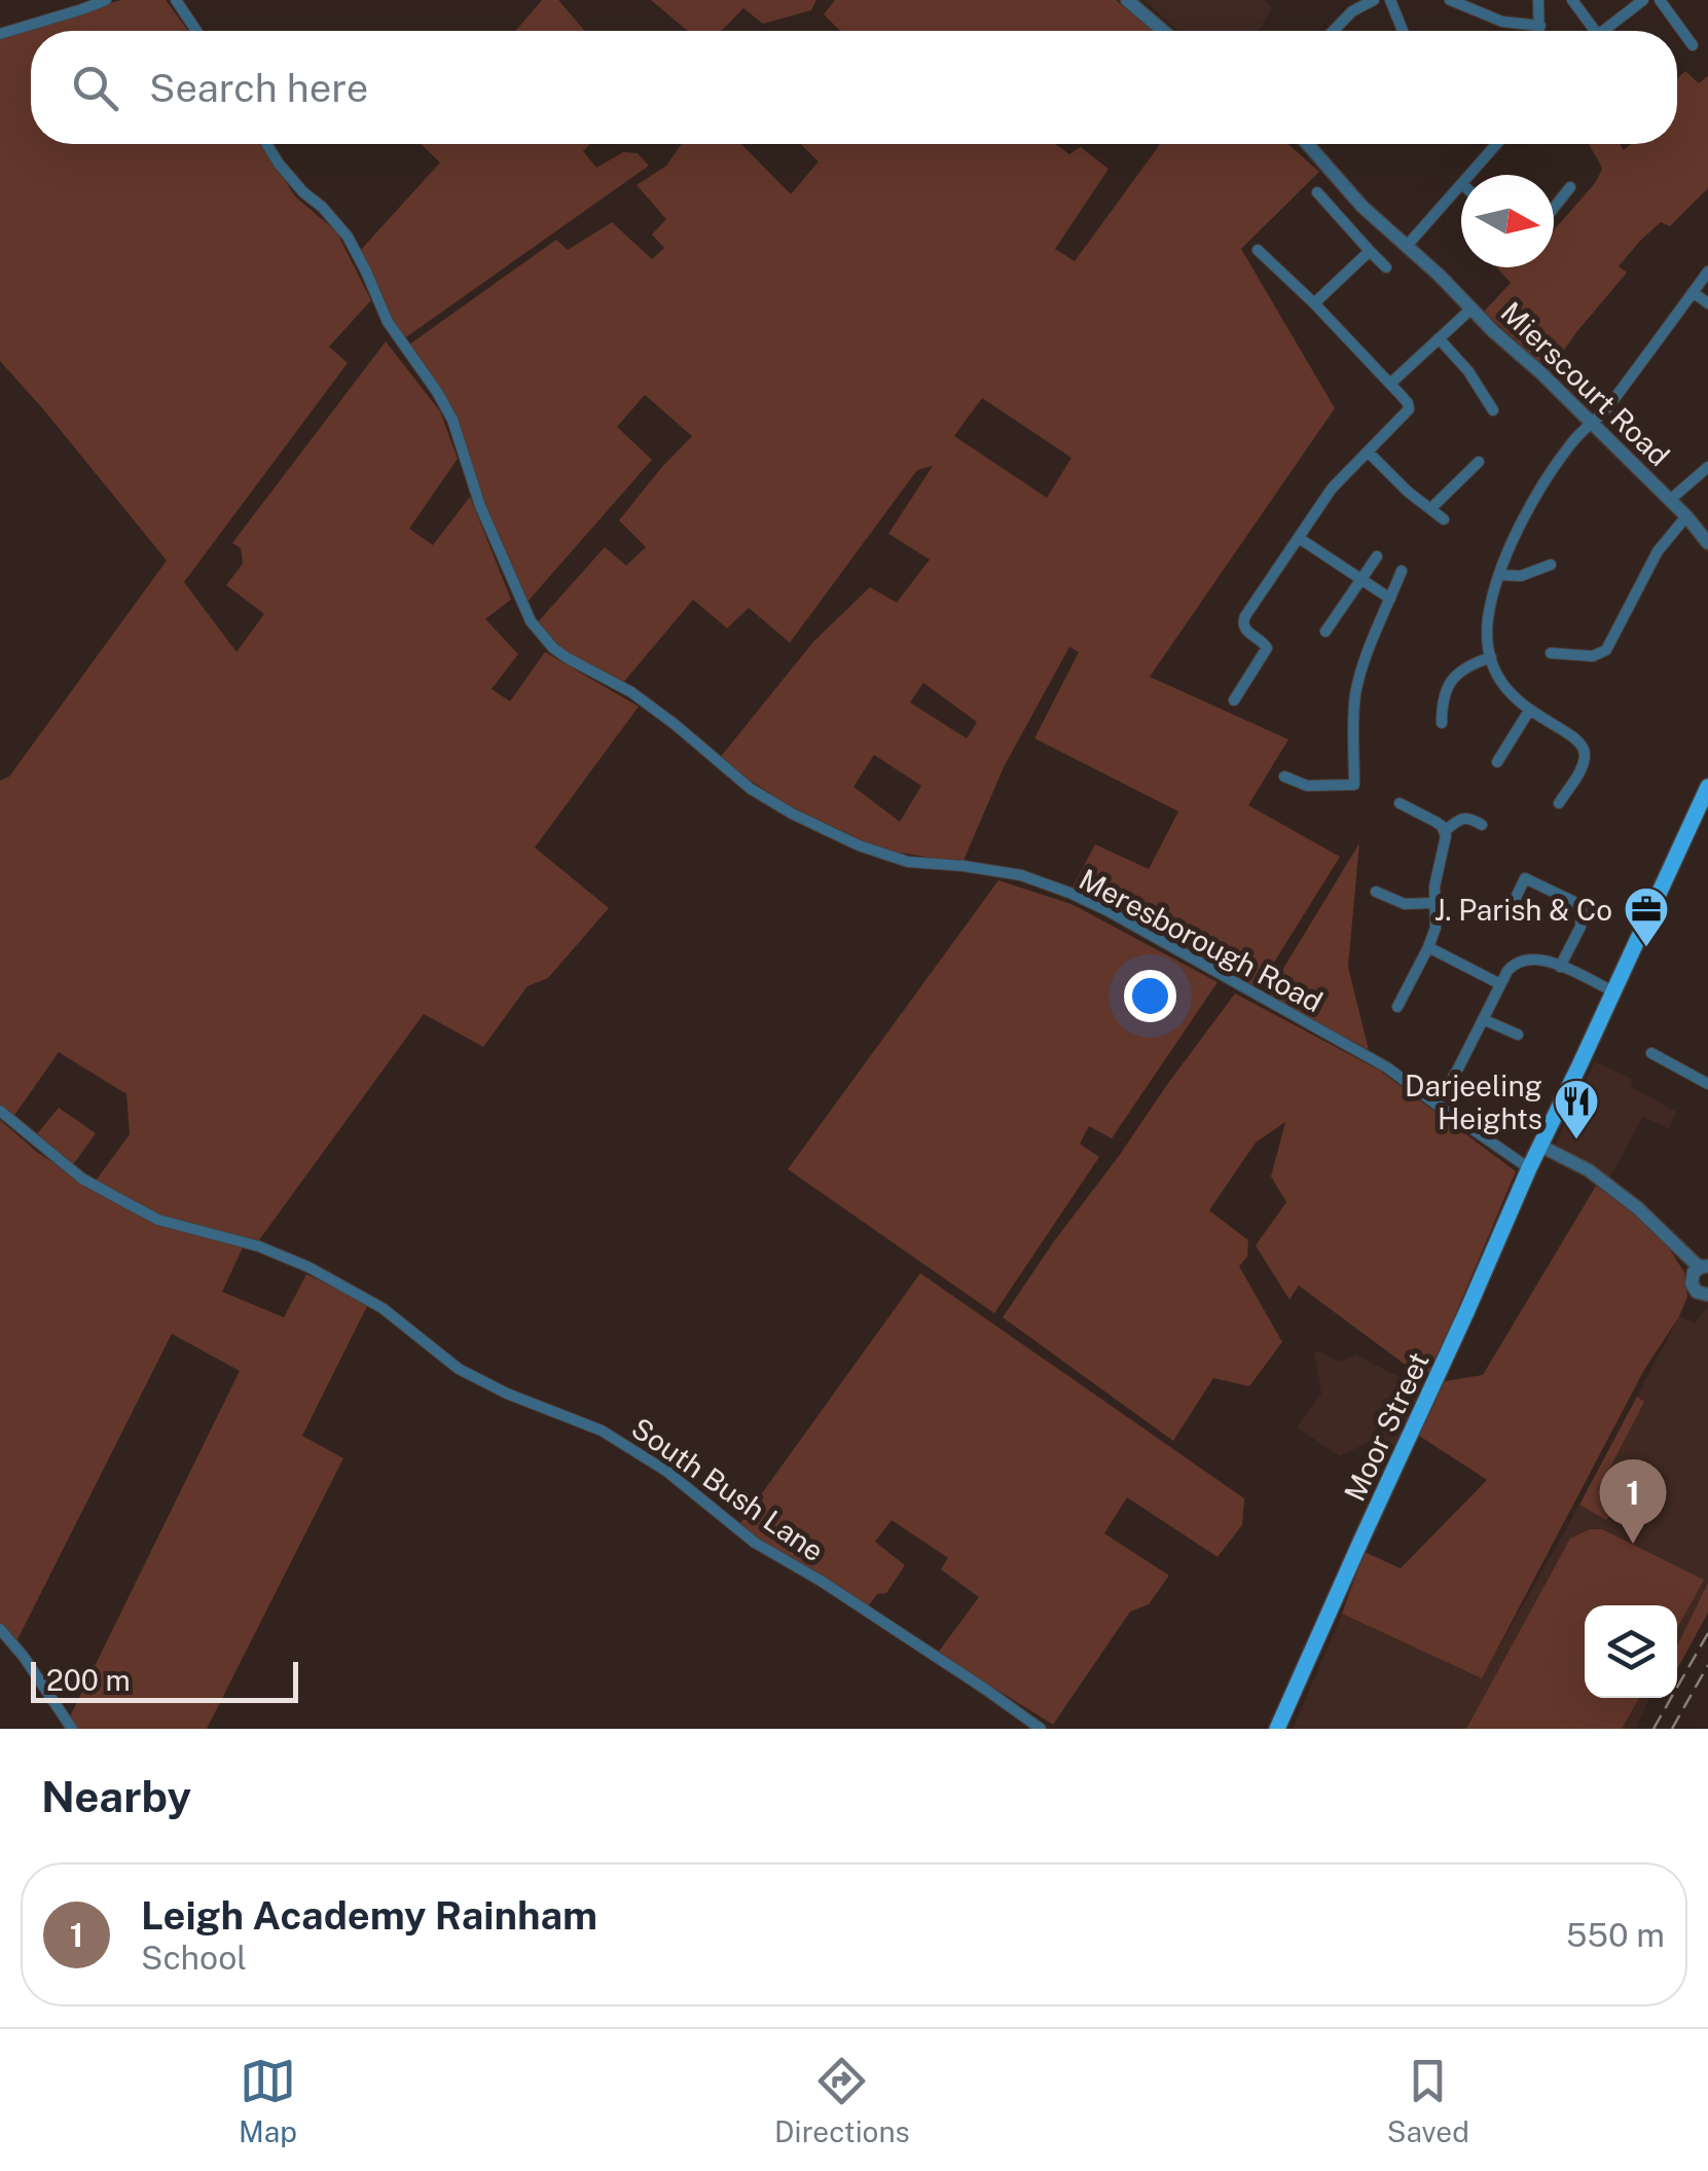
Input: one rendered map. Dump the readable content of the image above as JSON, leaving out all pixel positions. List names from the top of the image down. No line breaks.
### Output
{"streets":{"main road":["Moor Street"],"street":["Mierscourt Road","Meresborough Road","South Bush Lane"]},"crossings":[["Meresborough Road","Moor Street"]],"places":{"office":["J. Parish & Co"],"restaurant":["Darjeeling Heights"]},"scale_bar":"200 m","north":"right","page":{"search":"Search here","pins":"1","scale":"200 m","heading":"Nearby","list":[{"mark":"1","name":"Leigh Academy Rainham","note":"School","value":"550 m"}],"nav":["Map","Directions","Saved"]}}
